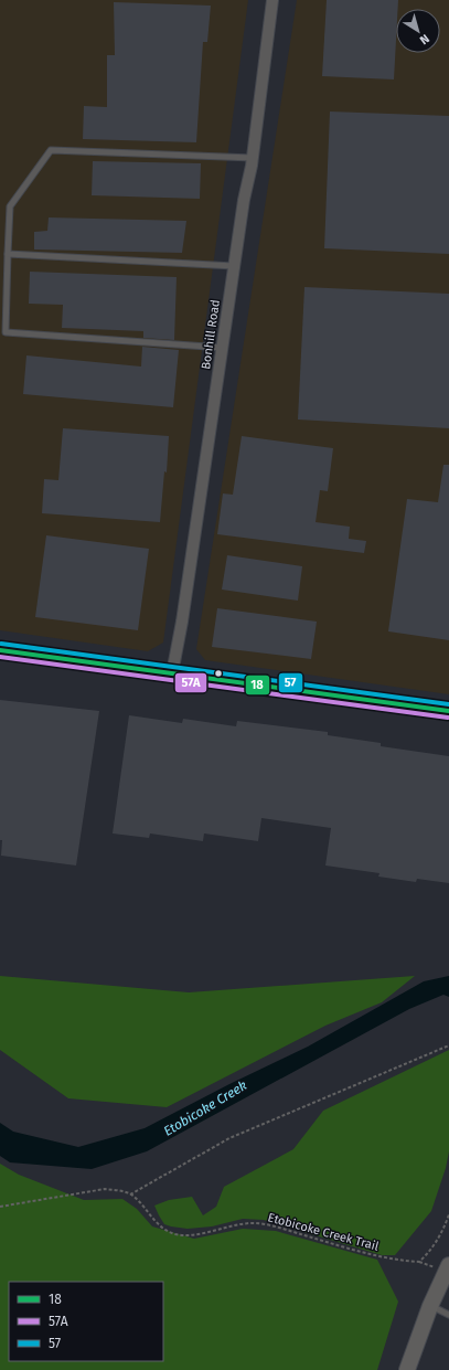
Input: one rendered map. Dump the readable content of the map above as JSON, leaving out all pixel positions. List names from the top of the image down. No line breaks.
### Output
{"streets":{"street":["Bonhill Road"],"path":["Etobicoke Creek Trail"]},"water":["Etobicoke Creek"],"lines":["transit line 57","transit line 18","transit line 57A"],"legend":["18","57A","57"],"north":"bottom right"}
